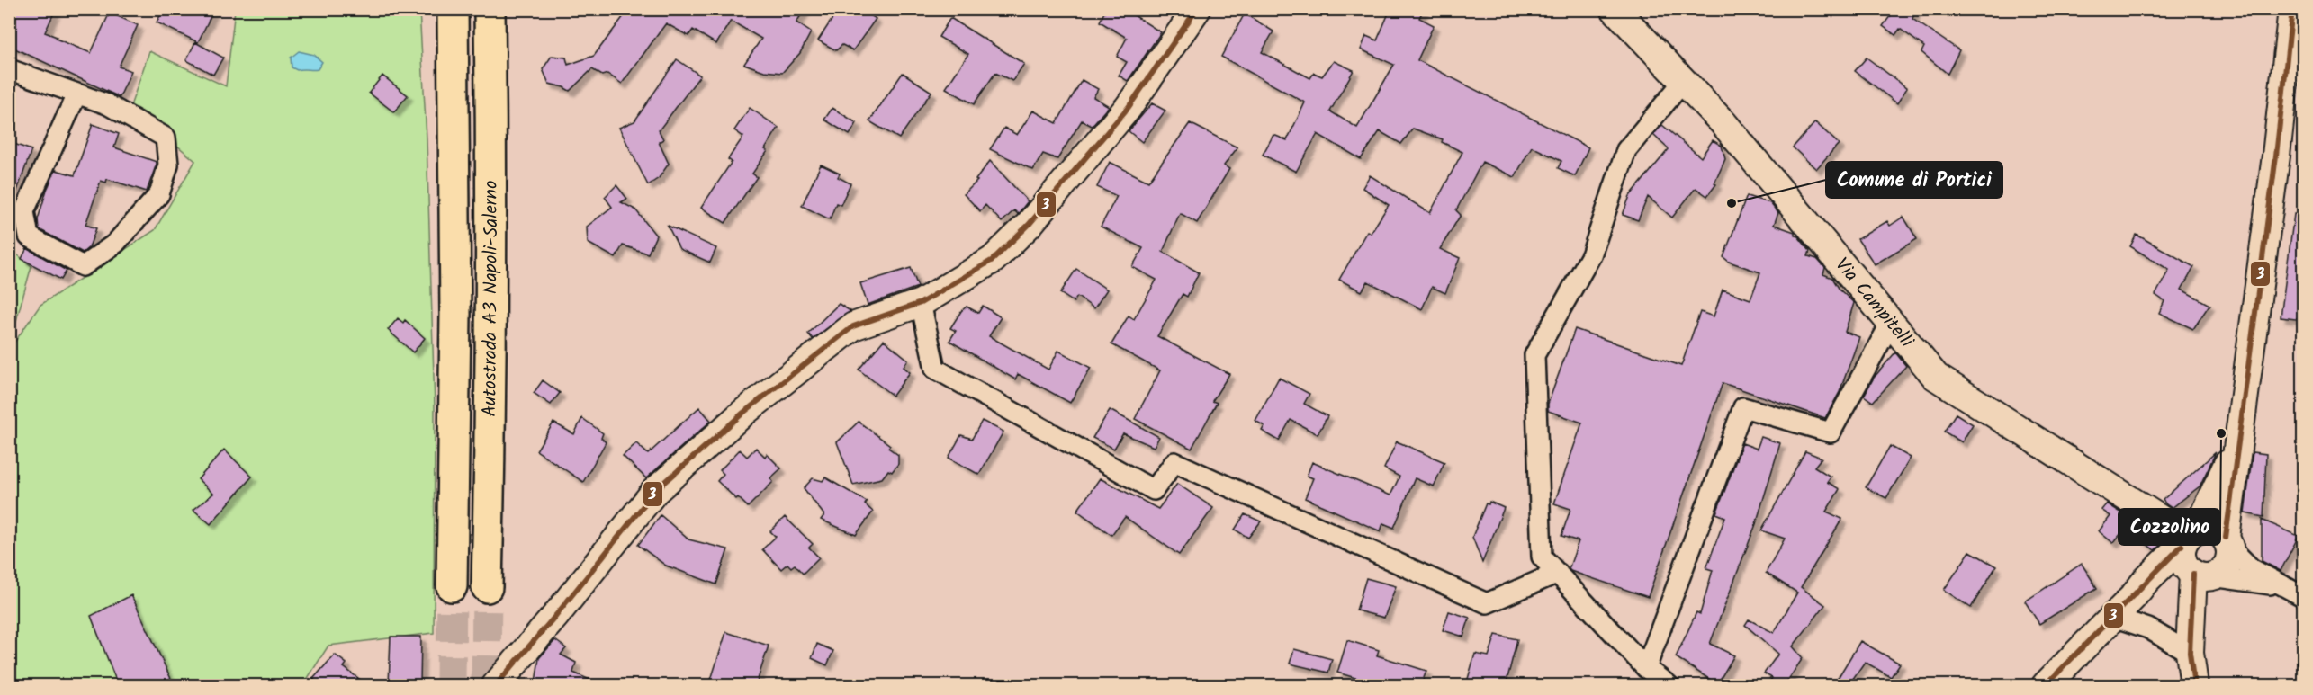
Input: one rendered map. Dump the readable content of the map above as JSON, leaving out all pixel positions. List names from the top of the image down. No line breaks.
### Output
{"streets":{"highway":["Autostrada A3 Napoli-Salerno"],"street":["Via Campitelli"]},"places":["Comune di Portici","Cozzolino"],"lines":["transit line 3"]}
